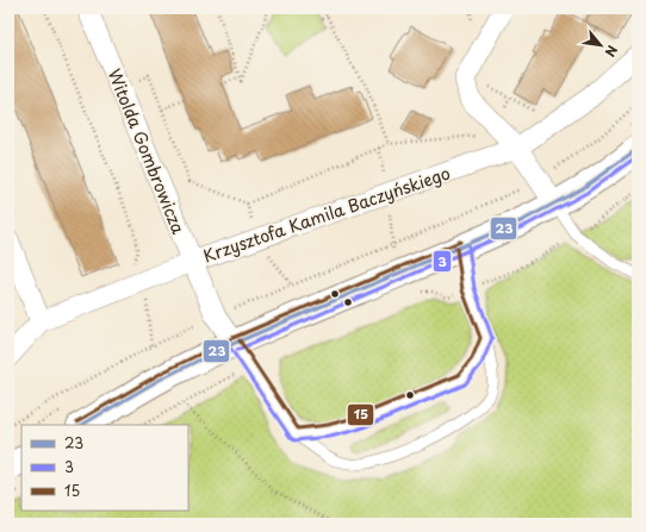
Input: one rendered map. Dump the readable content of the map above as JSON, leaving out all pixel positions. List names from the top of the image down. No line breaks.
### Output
{"streets":{"street":["Witolda Gombrowicza","Krzysztofa Kamila Baczyńskiego"]},"crossings":[["Witolda Gombrowicza","Krzysztofa Kamila Baczyńskiego"]],"lines":["transit line 23","transit line 3","transit line 15"],"legend":["23","3","15"],"north":"bottom right"}
